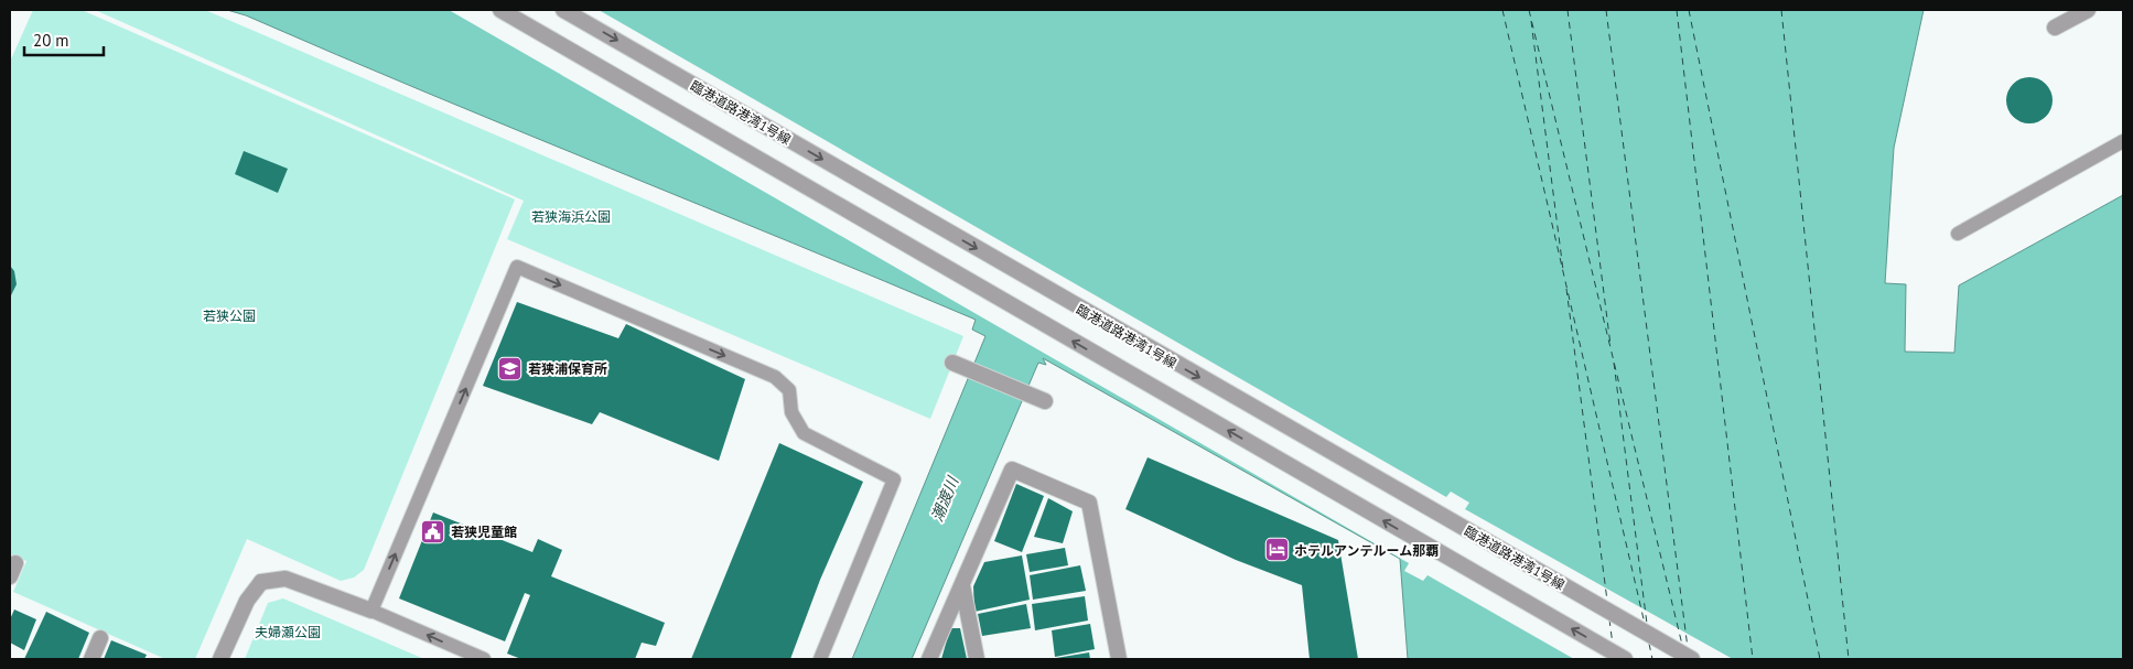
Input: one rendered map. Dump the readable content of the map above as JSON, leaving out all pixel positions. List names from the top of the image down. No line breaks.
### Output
{"streets":{"street":["臨港道路港湾1号線"]},"water":["潮渡川"],"parks":["若狭海浜公園","若狭公園","夫婦瀬公園"],"places":{"school or university":["若狭浦保育所"],"public building":["若狭児童館"],"hotel":["ホテルアンテルーム那覇"]},"scale_bar":"20 m"}
